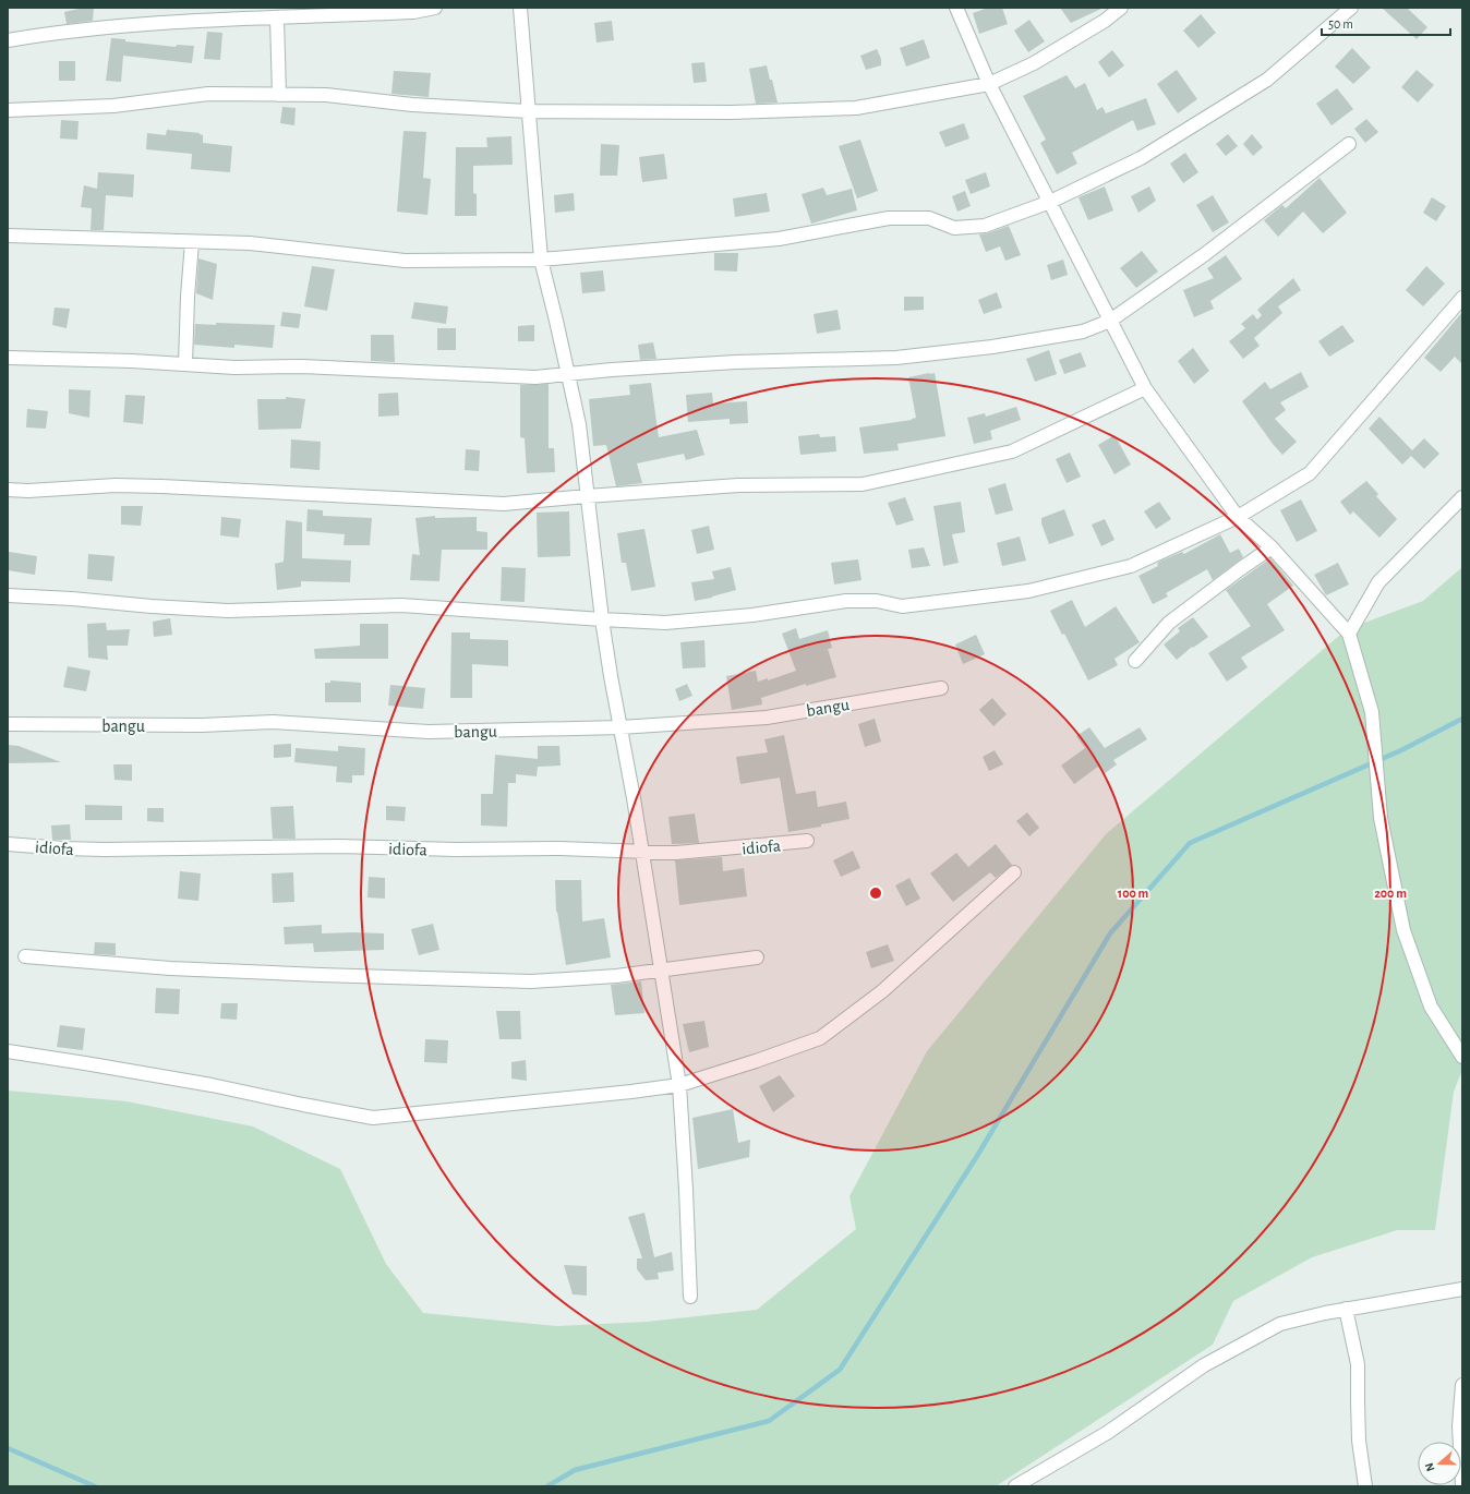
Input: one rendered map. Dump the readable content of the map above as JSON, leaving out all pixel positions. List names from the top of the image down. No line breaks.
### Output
{"streets":{"street":["bangu","idiofa"]},"scale_bar":"50 m","north":"left","rings":["100 m","200 m"]}
